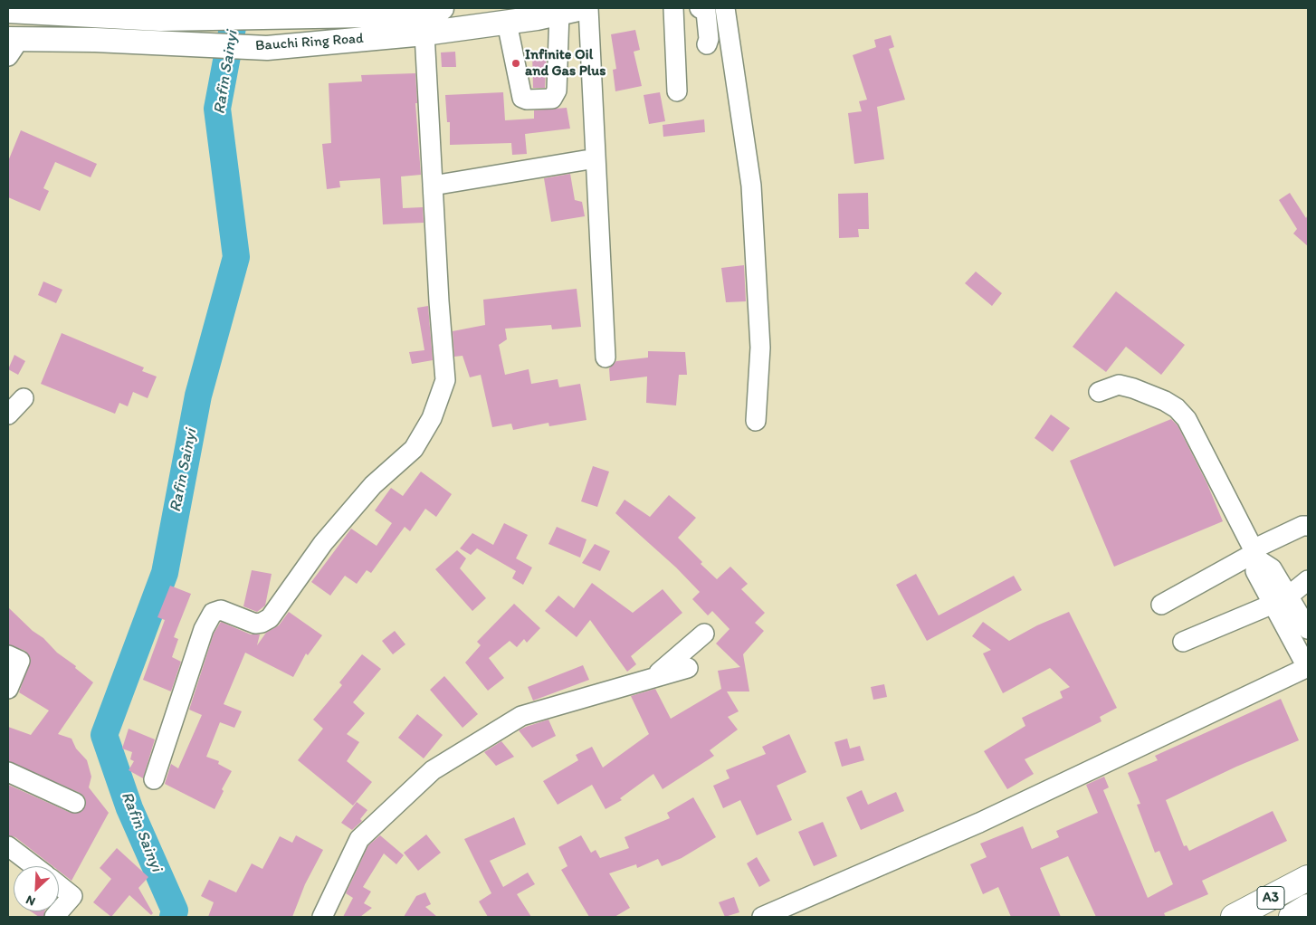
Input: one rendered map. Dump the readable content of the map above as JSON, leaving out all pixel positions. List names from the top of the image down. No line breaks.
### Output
{"streets":{"highway":["A3"],"main road":["Bauchi Ring Road"]},"water":["Rafin Sainyi"],"places":["Infinite Oil and Gas Plus"],"north":"bottom left"}
